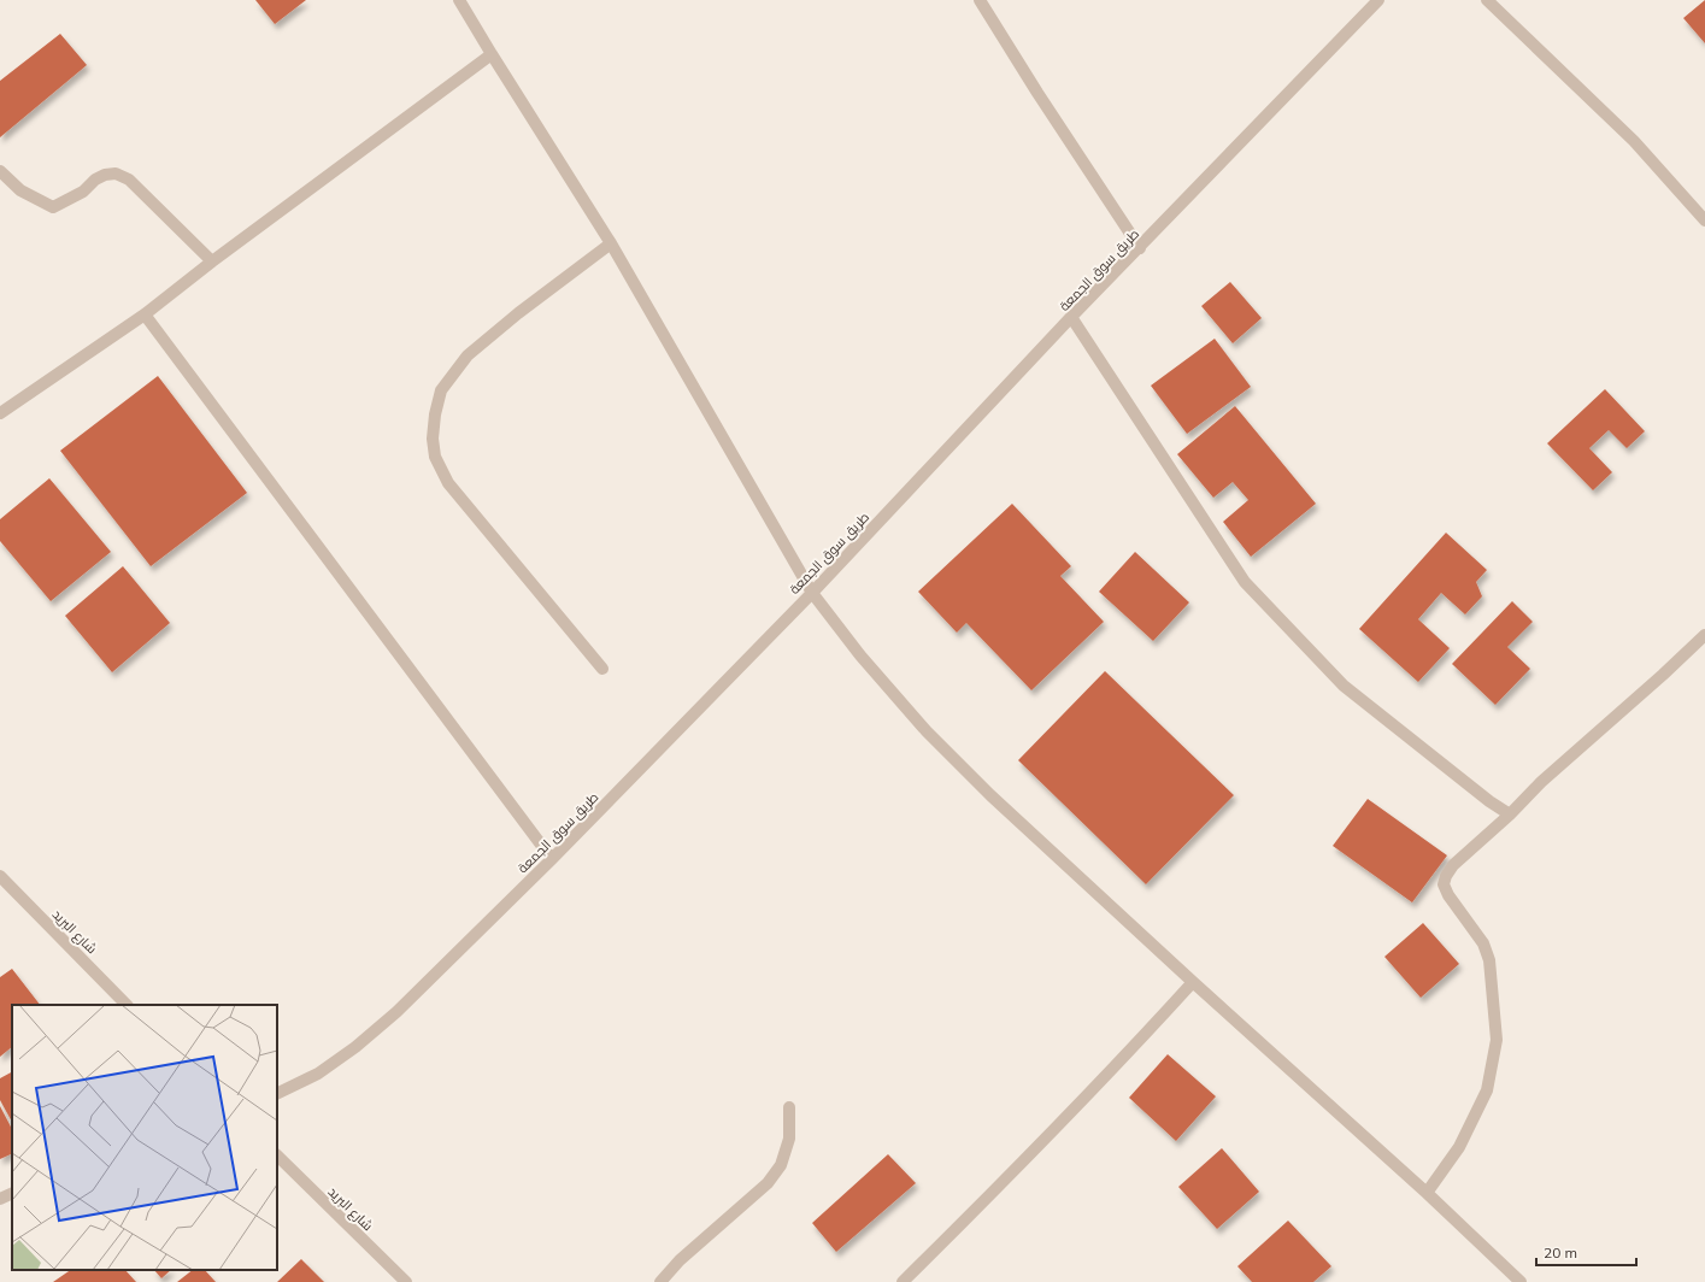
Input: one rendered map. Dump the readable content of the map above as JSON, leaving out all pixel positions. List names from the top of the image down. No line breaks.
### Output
{"streets":{"street":["طريق سوق الجمعة","شارع البريد"]},"scale_bar":"20 m"}
